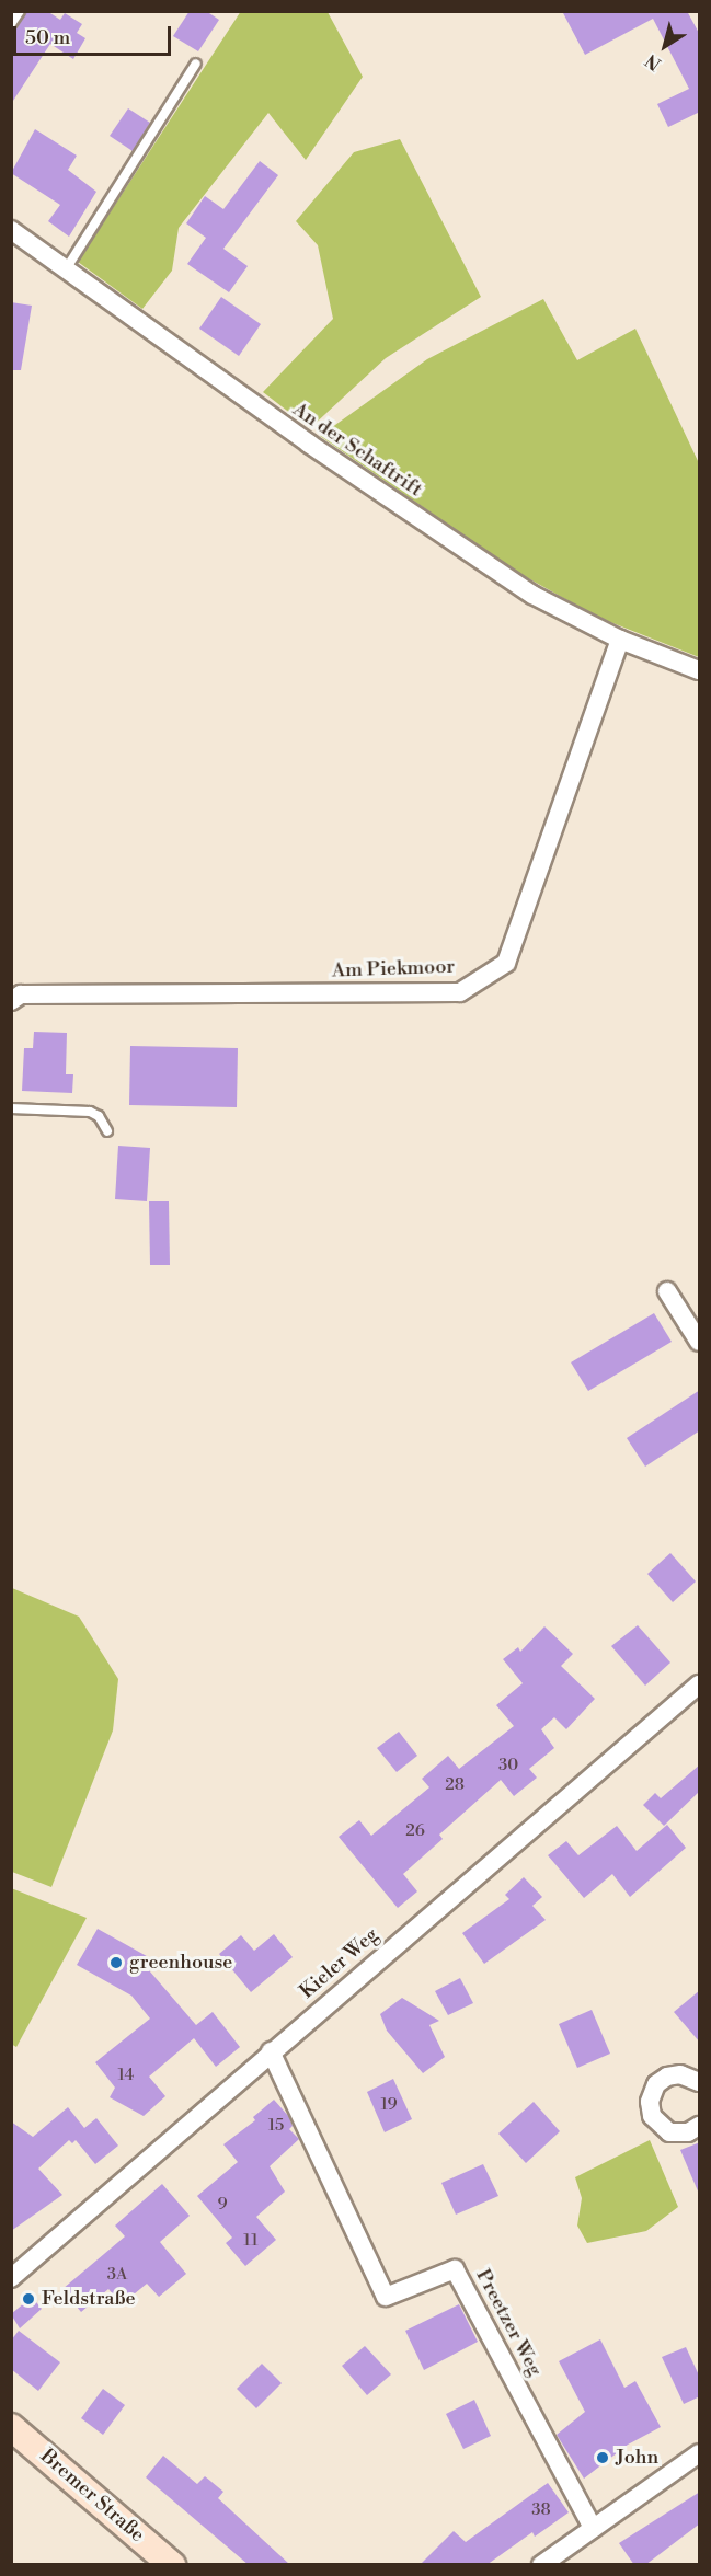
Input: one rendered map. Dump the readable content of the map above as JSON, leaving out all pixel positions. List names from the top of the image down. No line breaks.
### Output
{"streets":{"main road":["Bremer Straße"],"street":["An der Schaftrift","Am Piekmoor","Kieler Weg","Preetzer Weg"]},"crossings":[["An der Schaftrift","Am Piekmoor"],["Kieler Weg","Preetzer Weg"]],"places":["greenhouse","Feldstraße","John"],"house_numbers":["30","28","26","14","19","15","9","11","3A","38"],"scale_bar":"50 m","north":"bottom left"}
